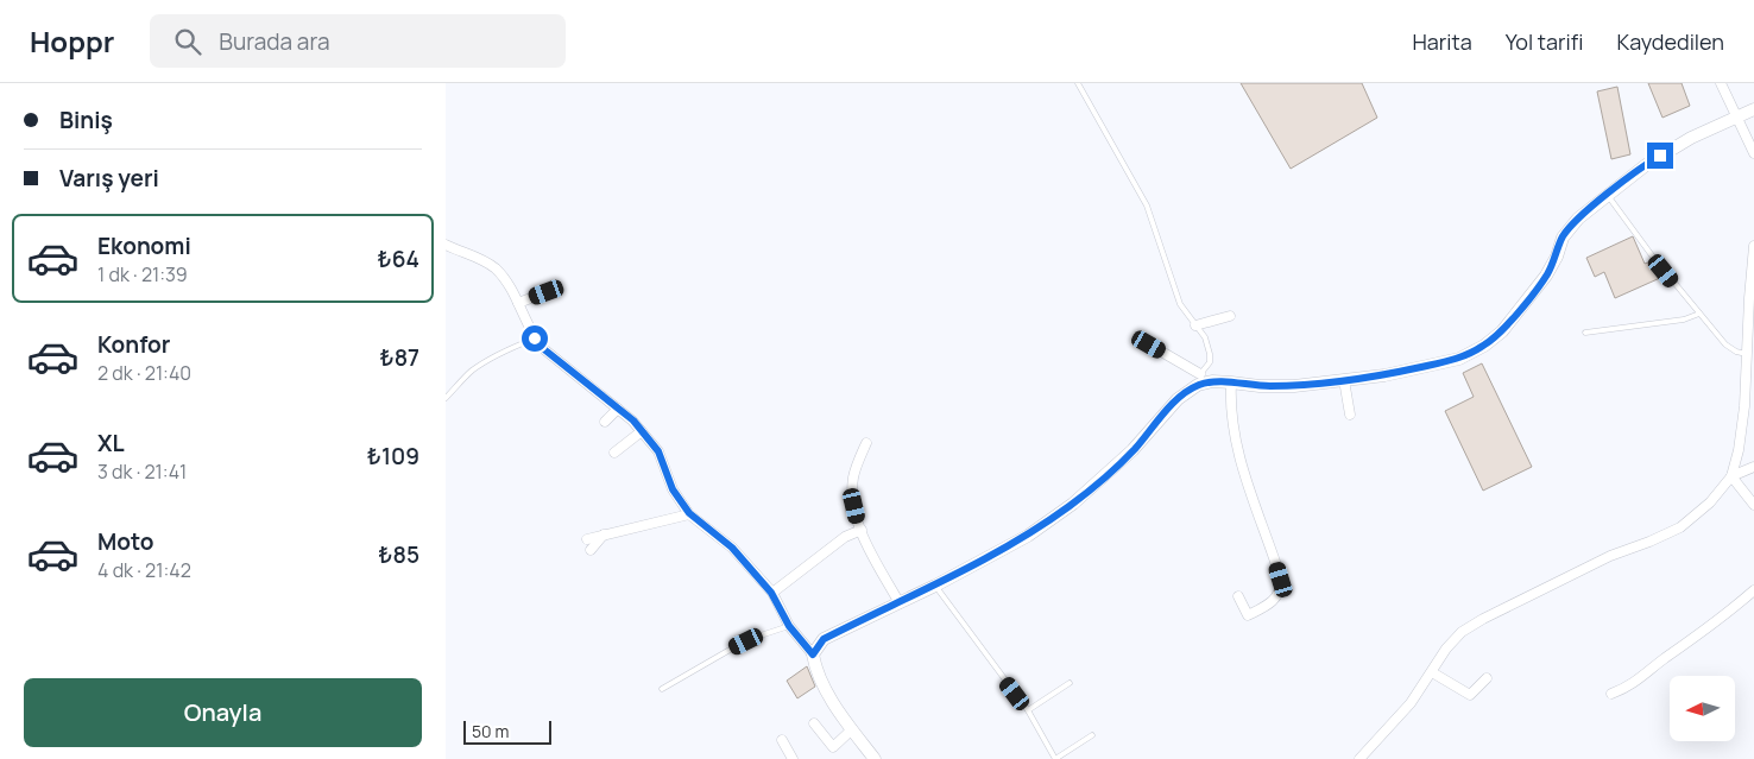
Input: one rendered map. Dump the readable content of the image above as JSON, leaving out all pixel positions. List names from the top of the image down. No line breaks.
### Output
{"scale_bar":"50 m","north":"left","page":{"header":"Hoppr","search":"Burada ara","nav":["Harita","Yol tarifi","Kaydedilen"],"banner":["Biniş","Varış yeri"],"list":[{"name":"Ekonomi","note":"1 dk · 21:39","value":"₺64"},{"name":"Konfor","note":"2 dk · 21:40","value":"₺87"},{"name":"XL","note":"3 dk · 21:41","value":"₺109"},{"name":"Moto","note":"4 dk · 21:42","value":"₺85"}],"buttons":"Onayla","scale":"50 m"}}
